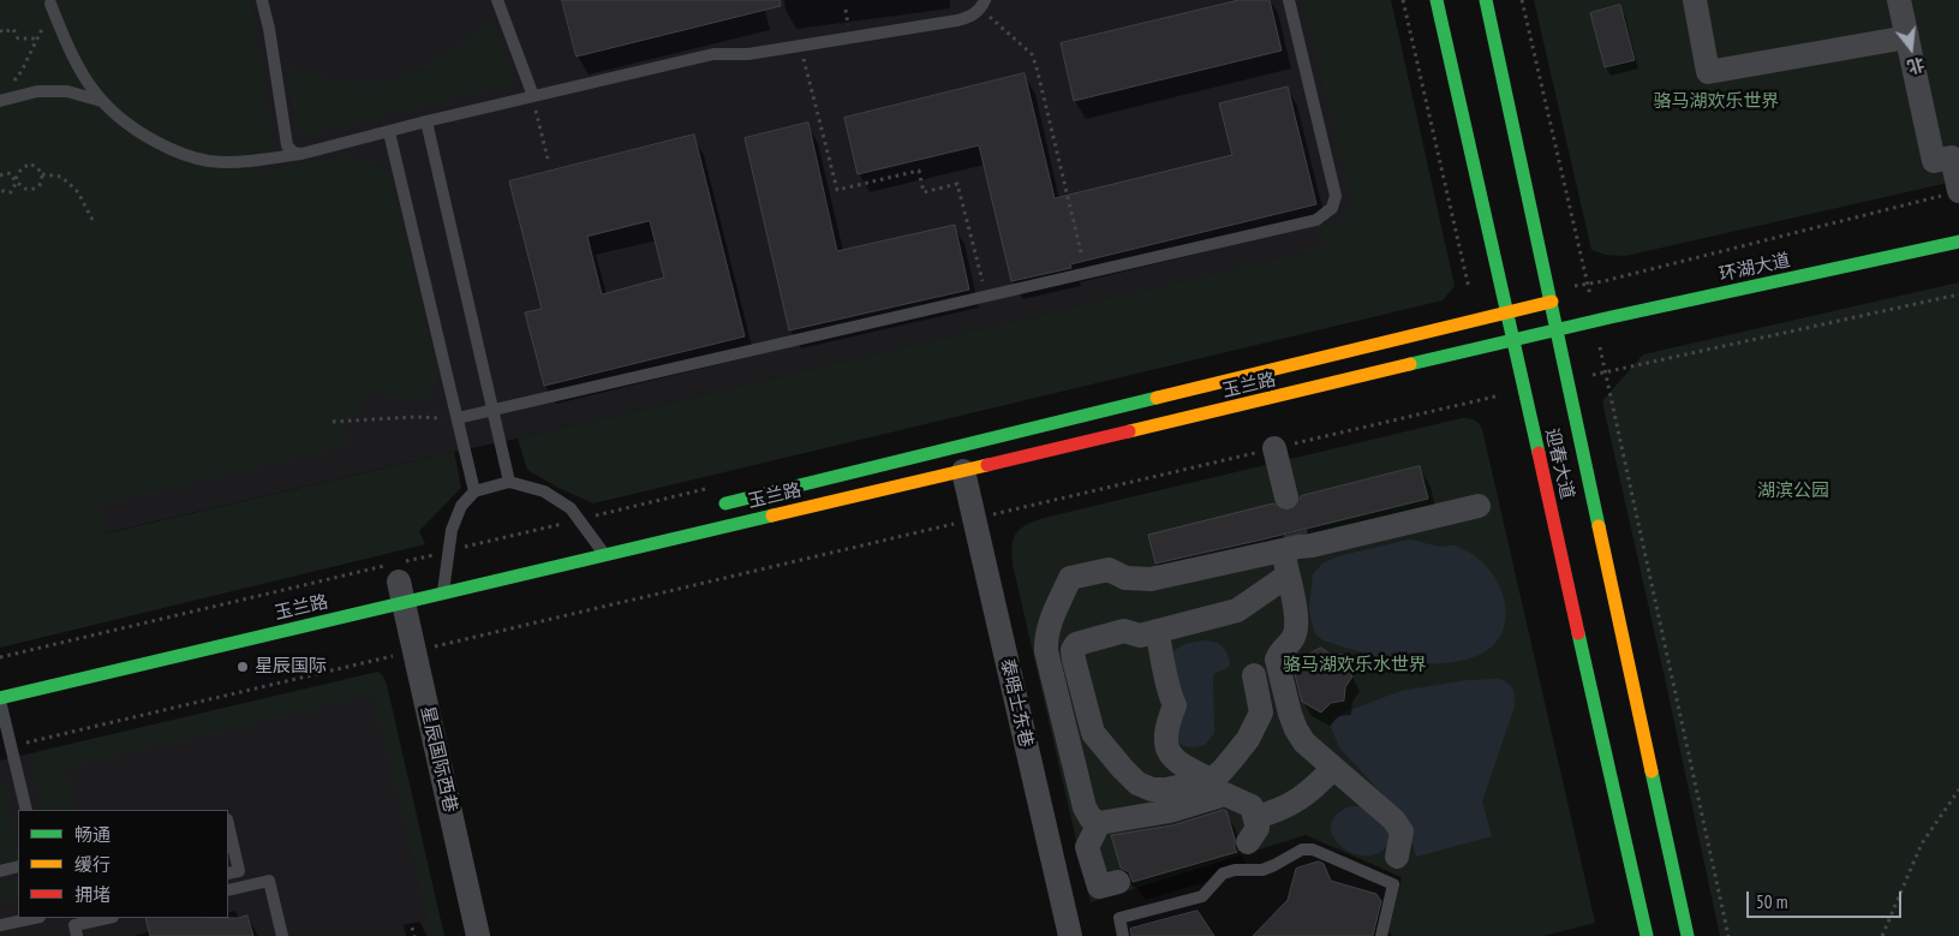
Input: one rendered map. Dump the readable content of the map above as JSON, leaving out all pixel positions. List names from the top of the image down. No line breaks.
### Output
{"streets":{"street":["环湖大道","玉兰路","迎春大道","泰晤士东巷","星辰国际西巷"]},"crossings":[["环湖大道","玉兰路"],["环湖大道","迎春大道"],["玉兰路","迎春大道"],["玉兰路","泰晤士东巷"],["玉兰路","星辰国际西巷"]],"parks":["骆马湖欢乐世界","湖滨公园","骆马湖欢乐水世界"],"places":["星辰国际"],"legend":["畅通","缓行","拥堵"],"scale_bar":"50 m","north":"bottom"}
